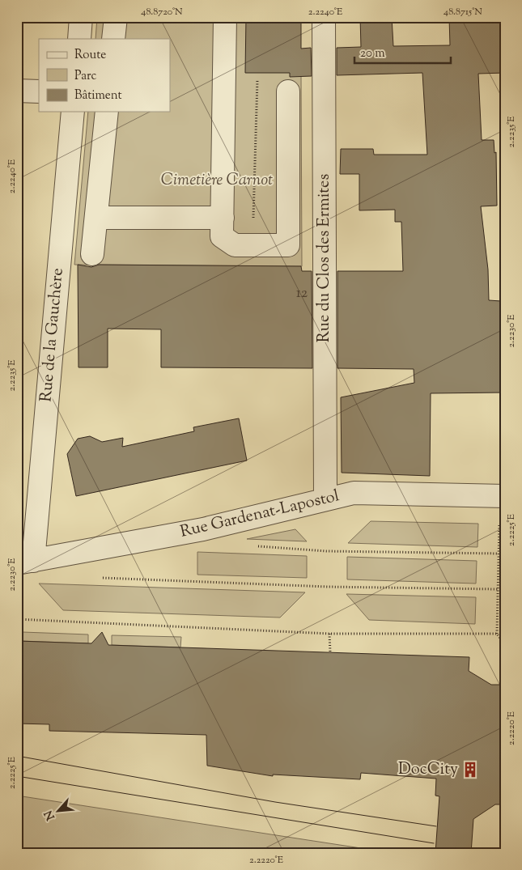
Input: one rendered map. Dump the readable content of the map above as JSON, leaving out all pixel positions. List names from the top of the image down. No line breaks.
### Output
{"streets":{"street":["Rue du Clos des Ermites","Rue de la Gauchère","Rue Gardenat-Lapostol"]},"crossings":[["Rue du Clos des Ermites","Rue Gardenat-Lapostol"],["Rue de la Gauchère","Rue Gardenat-Lapostol"]],"parks":["Cimetière Carnot"],"places":{"building":["DocCity"]},"house_numbers":["12"],"legend":["Route","Parc","Bâtiment"],"scale_bar":"20 m","north":"bottom left","coordinates":["48.8720°N","2.2240°E","48.8715°N","2.2235°E","2.2230°E","2.2225°E","2.2220°E"]}
